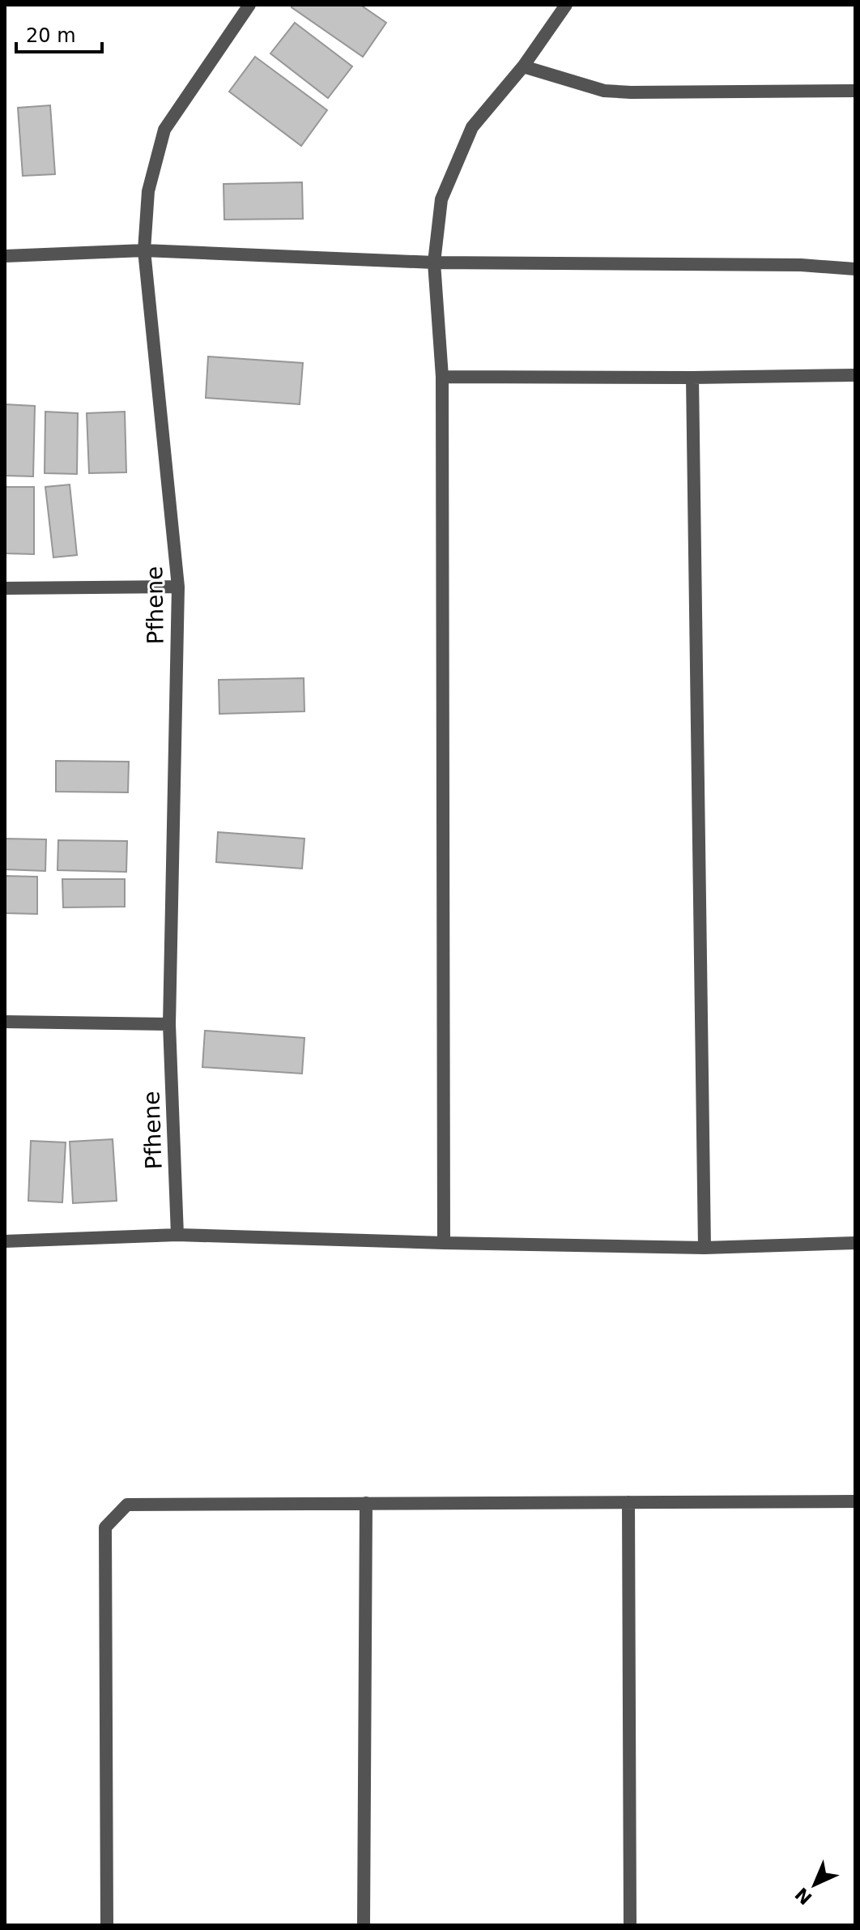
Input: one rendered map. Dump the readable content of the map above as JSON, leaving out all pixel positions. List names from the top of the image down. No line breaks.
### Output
{"streets":{"street":["Pfhene"]},"scale_bar":"20 m","north":"bottom left"}
